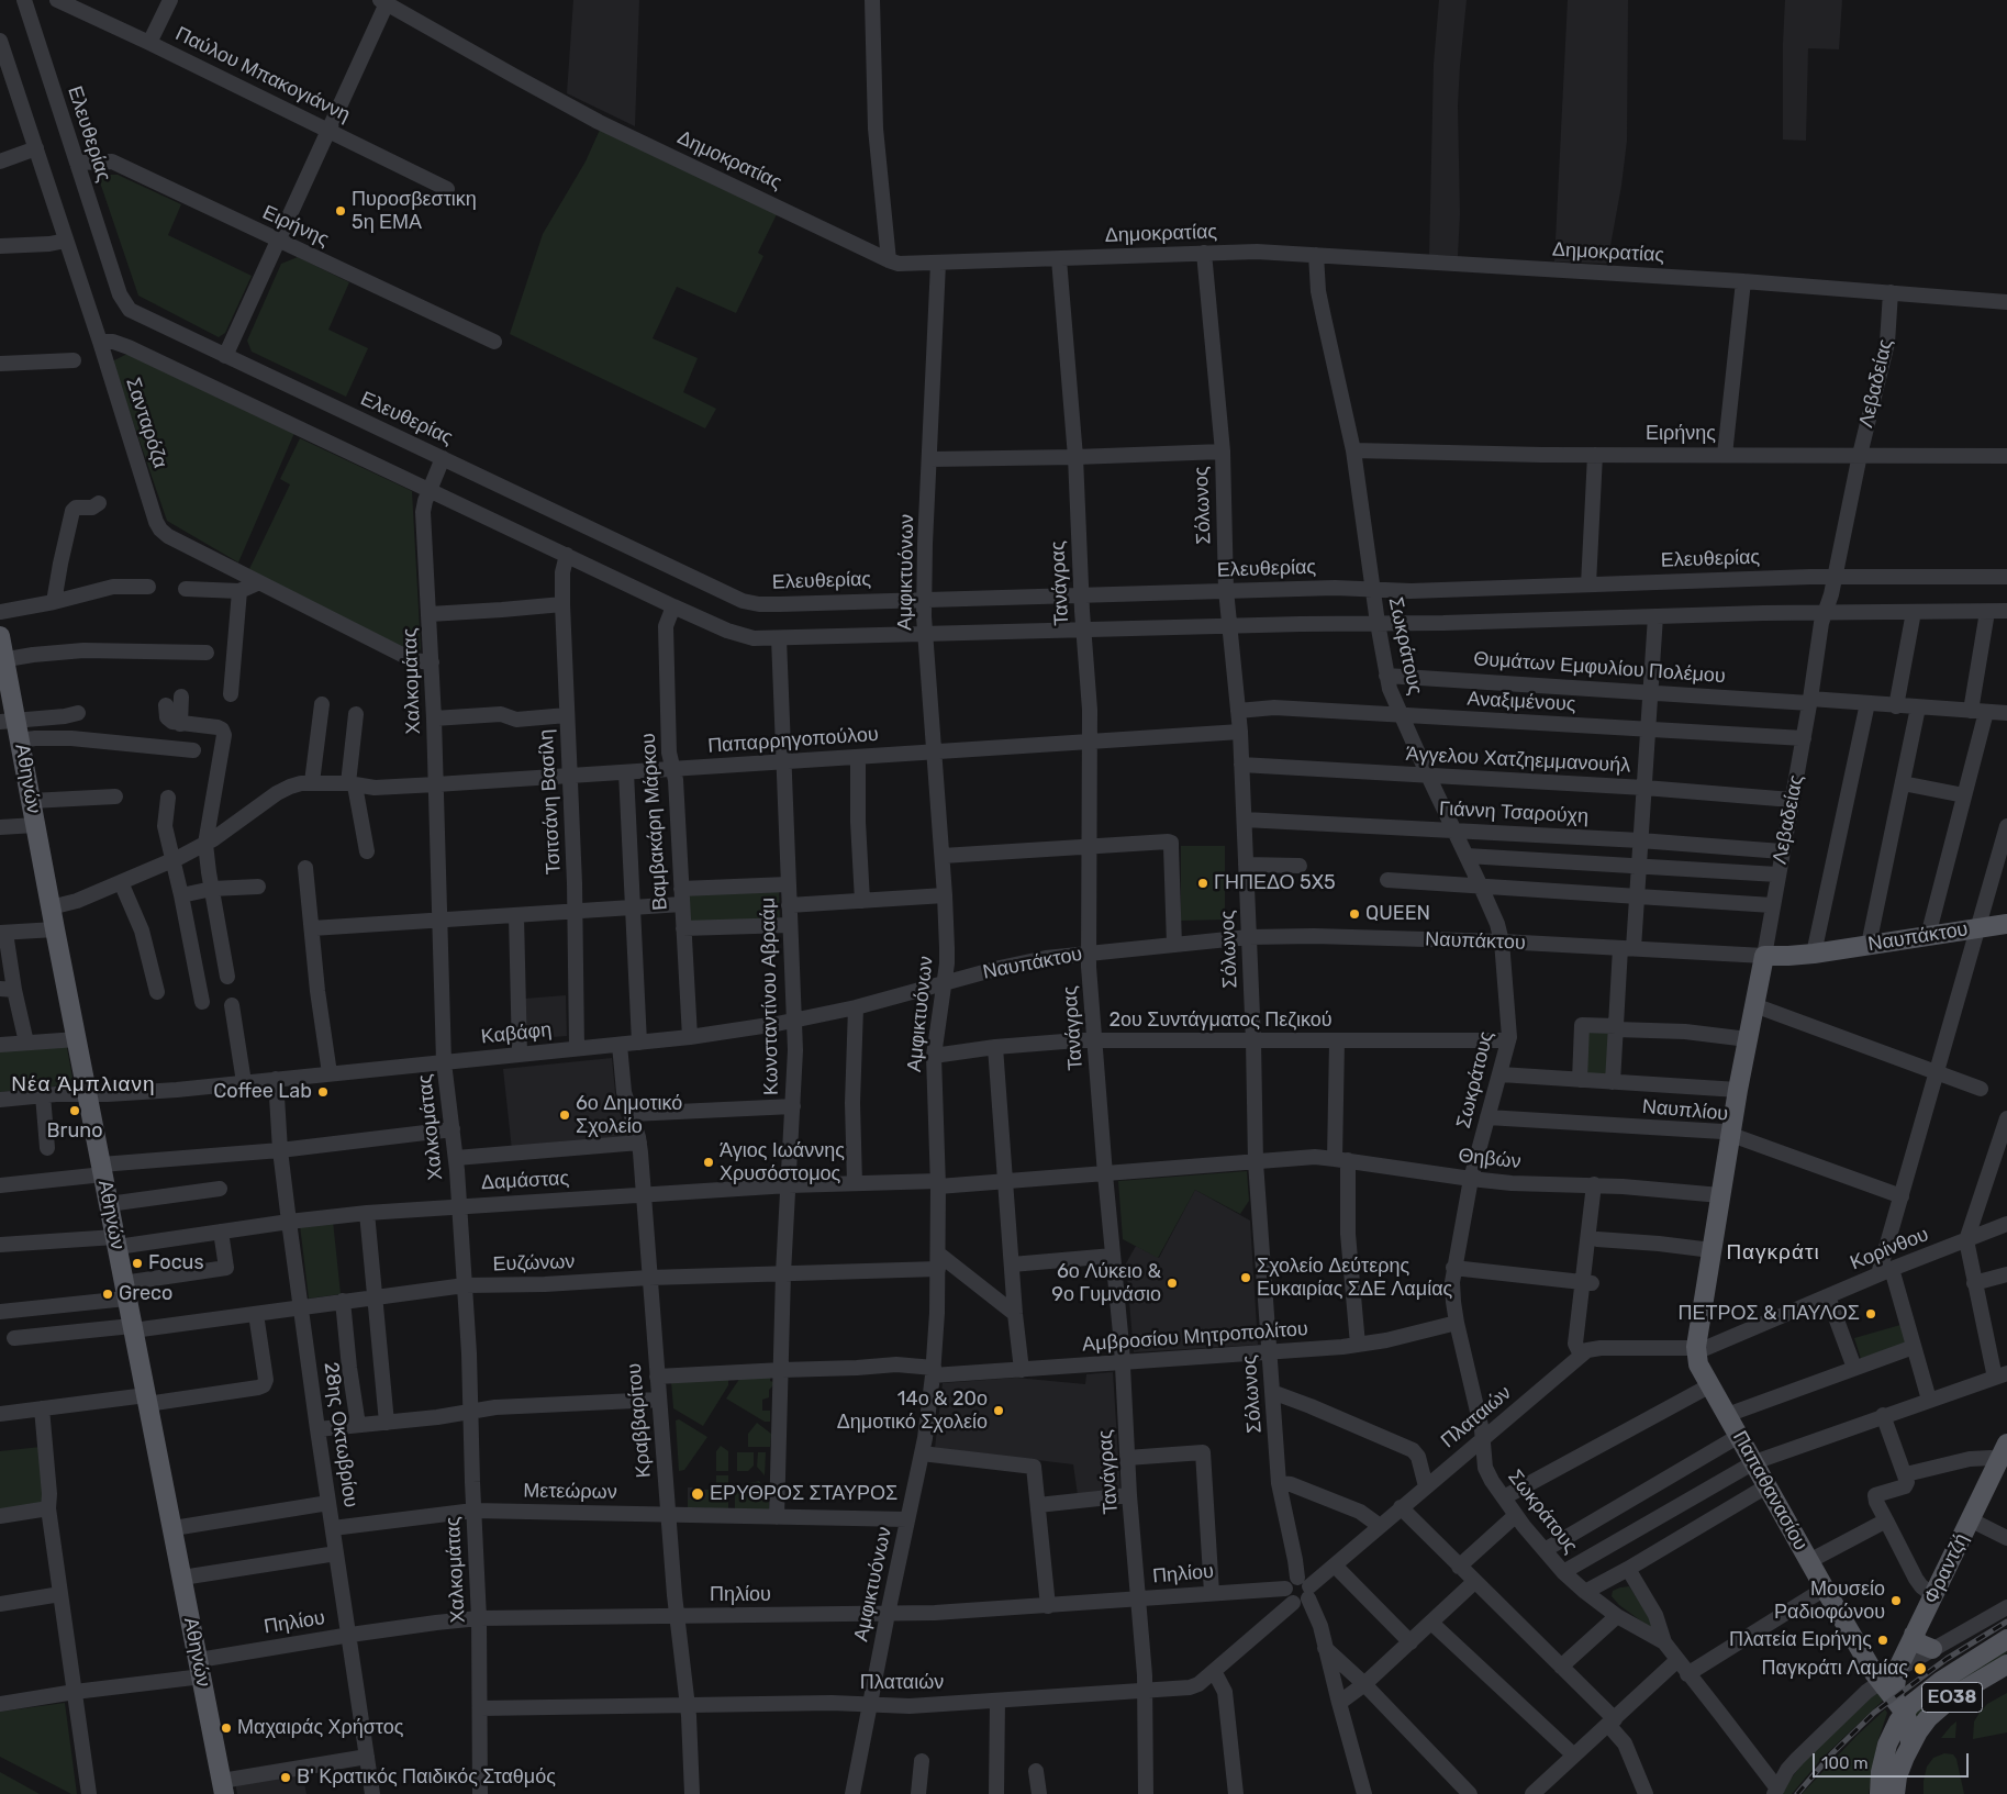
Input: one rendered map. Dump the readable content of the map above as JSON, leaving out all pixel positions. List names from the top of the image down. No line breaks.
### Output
{"streets":{"main road":["Λεβαδείας","Αθηνών","Ναυπάκτου","Παπαθανασίου","Φραντζή","ΕΟ38"],"street":["Παύλου Μπακογιάννη","Ελευθερίας","Δημοκρατίας","Ειρήνης","Σανταρόζα","Σόλωνος","Αμφικτυόνων","Τανάγρας","Σωκράτους","Θυμάτων Εμφυλίου Πολέμου","Χαλκομάτας","Αναξιμένους","Παπαρρηγοπούλου","Άγγελου Χατζηεμμανουήλ","Τσιτσάνη Βασίλη","Γιάννη Τσαρούχη","Βαμβακάρη Μάρκου","Κωνσταντίνου Αβραάμ","2ου Συντάγματος Πεζικού","Καβάφη","Ναυπλίου","Θηβών","Δαμάστας","Κορίνθου","Ευζώνων","Αμβροσίου Μητροπολίτου","Πλαταιών","Κραββαρίτου","28ης Οκτωβρίου","Μετεώρων","Πηλίου"]},"crossings":[["Ελευθερίας","Ειρήνης"],["Ελευθερίας","Λεβαδείας"],["Ελευθερίας","Σόλωνος"],["Ελευθερίας","Αμφικτυόνων"],["Ελευθερίας","Τανάγρας"],["Ελευθερίας","Σωκράτους"],["Ελευθερίας","Χαλκομάτας"],["Δημοκρατίας","Λεβαδείας"],["Δημοκρατίας","Σόλωνος"],["Δημοκρατίας","Αμφικτυόνων"],["Δημοκρατίας","Τανάγρας"],["Δημοκρατίας","Σωκράτους"],["Ειρήνης","Λεβαδείας"],["Ειρήνης","Σωκράτους"],["Λεβαδείας","Θυμάτων Εμφυλίου Πολέμου"],["Λεβαδείας","Αναξιμένους"],["Λεβαδείας","Άγγελου Χατζηεμμανουήλ"],["Λεβαδείας","Γιάννη Τσαρούχη"],["Λεβαδείας","Ναυπάκτου"],["Λεβαδείας","Ναυπλίου"],["Λεβαδείας","Θηβών"],["Λεβαδείας","Κορίνθου"],["Λεβαδείας","Πλαταιών"],["Λεβαδείας","Παπαθανασίου"],["Σανταρόζα","Χαλκομάτας"],["Σόλωνος","Αναξιμένους"],["Σόλωνος","Παπαρρηγοπούλου"],["Σόλωνος","Άγγελου Χατζηεμμανουήλ"],["Σόλωνος","Γιάννη Τσαρούχη"],["Σόλωνος","Ναυπάκτου"],["Σόλωνος","2ου Συντάγματος Πεζικού"],["Σόλωνος","Θηβών"],["Σόλωνος","Δαμάστας"],["Σόλωνος","Αμβροσίου Μητροπολίτου"],["Σόλωνος","Πλαταιών"],["Αμφικτυόνων","Παπαρρηγοπούλου"],["Αμφικτυόνων","Ναυπάκτου"],["Αμφικτυόνων","2ου Συντάγματος Πεζικού"],["Αμφικτυόνων","Καβάφη"],["Αμφικτυόνων","Δαμάστας"],["Αμφικτυόνων","Ευζώνων"],["Αμφικτυόνων","Αμβροσίου Μητροπολίτου"],["Αμφικτυόνων","Πλαταιών"],["Αμφικτυόνων","Μετεώρων"],["Αμφικτυόνων","Πηλίου"],["Τανάγρας","Παπαρρηγοπούλου"],["Τανάγρας","Ναυπάκτου"],["Τανάγρας","2ου Συντάγματος Πεζικού"],["Τανάγρας","Δαμάστας"],["Τανάγρας","Αμβροσίου Μητροπολίτου"],["Τανάγρας","Πλαταιών"],["Τανάγρας","Πηλίου"],["Σωκράτους","Θυμάτων Εμφυλίου Πολέμου"],["Σωκράτους","Αναξιμένους"],["Σωκράτους","Άγγελου Χατζηεμμανουήλ"],["Σωκράτους","Γιάννη Τσαρούχη"],["Σωκράτους","Ναυπάκτου"],["Σωκράτους","2ου Συντάγματος Πεζικού"],["Σωκράτους","Ναυπλίου"],["Σωκράτους","Θηβών"],["Σωκράτους","Αμβροσίου Μητροπολίτου"],["Σωκράτους","Πλαταιών"],["Χαλκομάτας","Παπαρρηγοπούλου"],["Χαλκομάτας","Καβάφη"],["Χαλκομάτας","Δαμάστας"],["Χαλκομάτας","Ευζώνων"],["Χαλκομάτας","Πλαταιών"],["Χαλκομάτας","Μετεώρων"],["Χαλκομάτας","Πηλίου"],["Παπαρρηγοπούλου","Αθηνών"],["Παπαρρηγοπούλου","Τσιτσάνη Βασίλη"],["Παπαρρηγοπούλου","Βαμβακάρη Μάρκου"],["Παπαρρηγοπούλου","Κωνσταντίνου Αβραάμ"],["Αθηνών","Καβάφη"],["Αθηνών","Δαμάστας"],["Αθηνών","Ευζώνων"],["Αθηνών","Πηλίου"],["Τσιτσάνη Βασίλη","Καβάφη"],["Βαμβακάρη Μάρκου","Καβάφη"],["Ναυπάκτου","Καβάφη"],["Κωνσταντίνου Αβραάμ","Καβάφη"],["Κωνσταντίνου Αβραάμ","Δαμάστας"],["Κωνσταντίνου Αβραάμ","Ευζώνων"],["Κωνσταντίνου Αβραάμ","Αμβροσίου Μητροπολίτου"],["Κωνσταντίνου Αβραάμ","Μετεώρων"],["Καβάφη","Κραββαρίτου"],["Καβάφη","28ης Οκτωβρίου"],["Θηβών","Δαμάστας"],["Δαμάστας","Κραββαρίτου"],["Δαμάστας","28ης Οκτωβρίου"],["Κορίνθου","Πλαταιών"],["Κορίνθου","Παπαθανασίου"],["Ευζώνων","Κραββαρίτου"],["Ευζώνων","28ης Οκτωβρίου"],["Αμβροσίου Μητροπολίτου","Κραββαρίτου"],["Πλαταιών","Κραββαρίτου"],["Πλαταιών","Παπαθανασίου"],["Πλαταιών","Πηλίου"],["Κραββαρίτου","Μετεώρων"],["Κραββαρίτου","Πηλίου"],["28ης Οκτωβρίου","Μετεώρων"],["28ης Οκτωβρίου","Πηλίου"],["Παπαθανασίου","Φραντζή"],["Παπαθανασίου","ΕΟ38"],["Φραντζή","ΕΟ38"]],"districts":["Νέα Άμπλιανη","Παγκράτι"],"places":["Πυροσβεστικη 5η ΕΜΑ","ΓΗΠΕΔΟ 5X5","QUEEN","Coffee Lab","Bruno","6ο Δημοτικό Σχολείο","Άγιος Ιωάννης Χρυσόστομος","Focus","Σχολείο Δεύτερης Ευκαιρίας ΣΔΕ Λαμίας","6ο Λύκειο & 9ο Γυμνάσιο","Greco","ΠΕΤΡΟΣ & ΠΑΥΛΟΣ","14ο & 20ο Δημοτικό Σχολείο","ΕΡΥΘΡΟΣ ΣΤΑΥΡΟΣ","Μουσείο Ραδιοφώνου","Πλατεία Ειρήνης","Παγκράτι Λαμίας","Μαχαιράς Χρήστος","B' Κρατικός Παιδικός Σταθμός"],"scale_bar":"100 m"}
